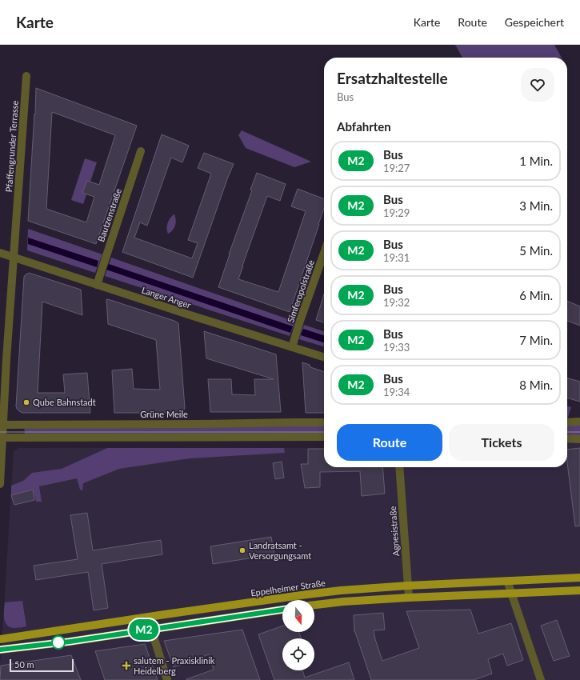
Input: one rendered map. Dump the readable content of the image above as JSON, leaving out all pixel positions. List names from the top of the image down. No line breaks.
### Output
{"streets":{"main road":["Eppelheimer Straße"],"street":["Pfaffengrunder Terrasse","Bautzenstraße","Simferopolstraße","Langer Anger","Grüne Meile","Agnesistraße"]},"crossings":[["Pfaffengrunder Terrasse","Langer Anger"],["Pfaffengrunder Terrasse","Grüne Meile"],["Bautzenstraße","Langer Anger"],["Simferopolstraße","Langer Anger"],["Agnesistraße","Eppelheimer Straße"]],"places":{"other":["Qube Bahnstadt","Landratsamt - Versorgungsamt"],"health":["salutem - Praxisklinik Heidelberg"]},"lines":["bus line M2"],"scale_bar":"50 m","north":"bottom","page":{"header":"Karte","nav":["Karte","Route","Gespeichert"],"on_map":"M2","heading":[["Ersatzhaltestelle","Bus"],"Abfahrten"],"list":[{"mark":"M2","name":"Bus","note":"19:27","value":"1 Min."},{"mark":"M2","name":"Bus","note":"19:29","value":"3 Min."},{"mark":"M2","name":"Bus","note":"19:31","value":"5 Min."},{"mark":"M2","name":"Bus","note":"19:32","value":"6 Min."},{"mark":"M2","name":"Bus","note":"19:33","value":"7 Min."},{"mark":"M2","name":"Bus","note":"19:34","value":"8 Min."}],"buttons":["Route","Tickets"],"scale":"50 m"}}
